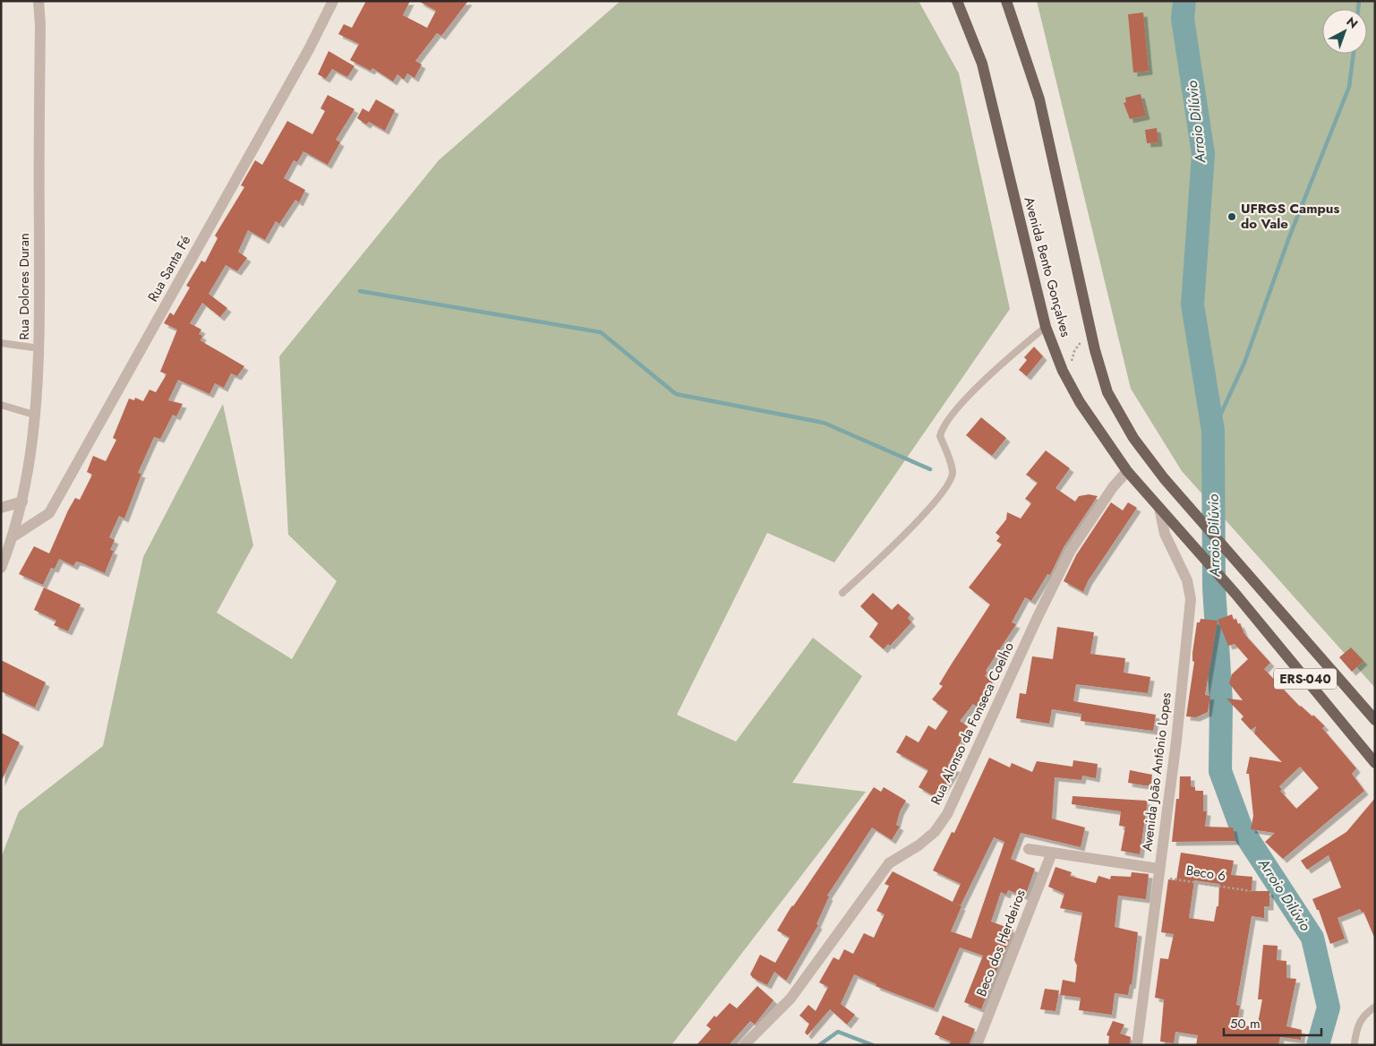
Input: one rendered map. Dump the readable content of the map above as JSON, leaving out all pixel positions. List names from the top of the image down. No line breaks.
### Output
{"streets":{"main road":["Avenida Bento Gonçalves","ERS-040"],"street":["Rua Santa Fé","Rua Dolores Duran","Rua Alonso da Fonseca Coelho","Avenida João Antônio Lopes","Beco dos Herdeiros"],"path":["Beco 6"]},"crossings":[["Avenida Bento Gonçalves","Rua Alonso da Fonseca Coelho"],["Avenida Bento Gonçalves","Avenida João Antônio Lopes"],["Rua Santa Fé","Rua Dolores Duran"],["Avenida João Antônio Lopes","Beco 6"]],"water":["Arroio Dilúvio"],"places":["UFRGS Campus do Vale"],"scale_bar":"50 m","north":"top right"}
